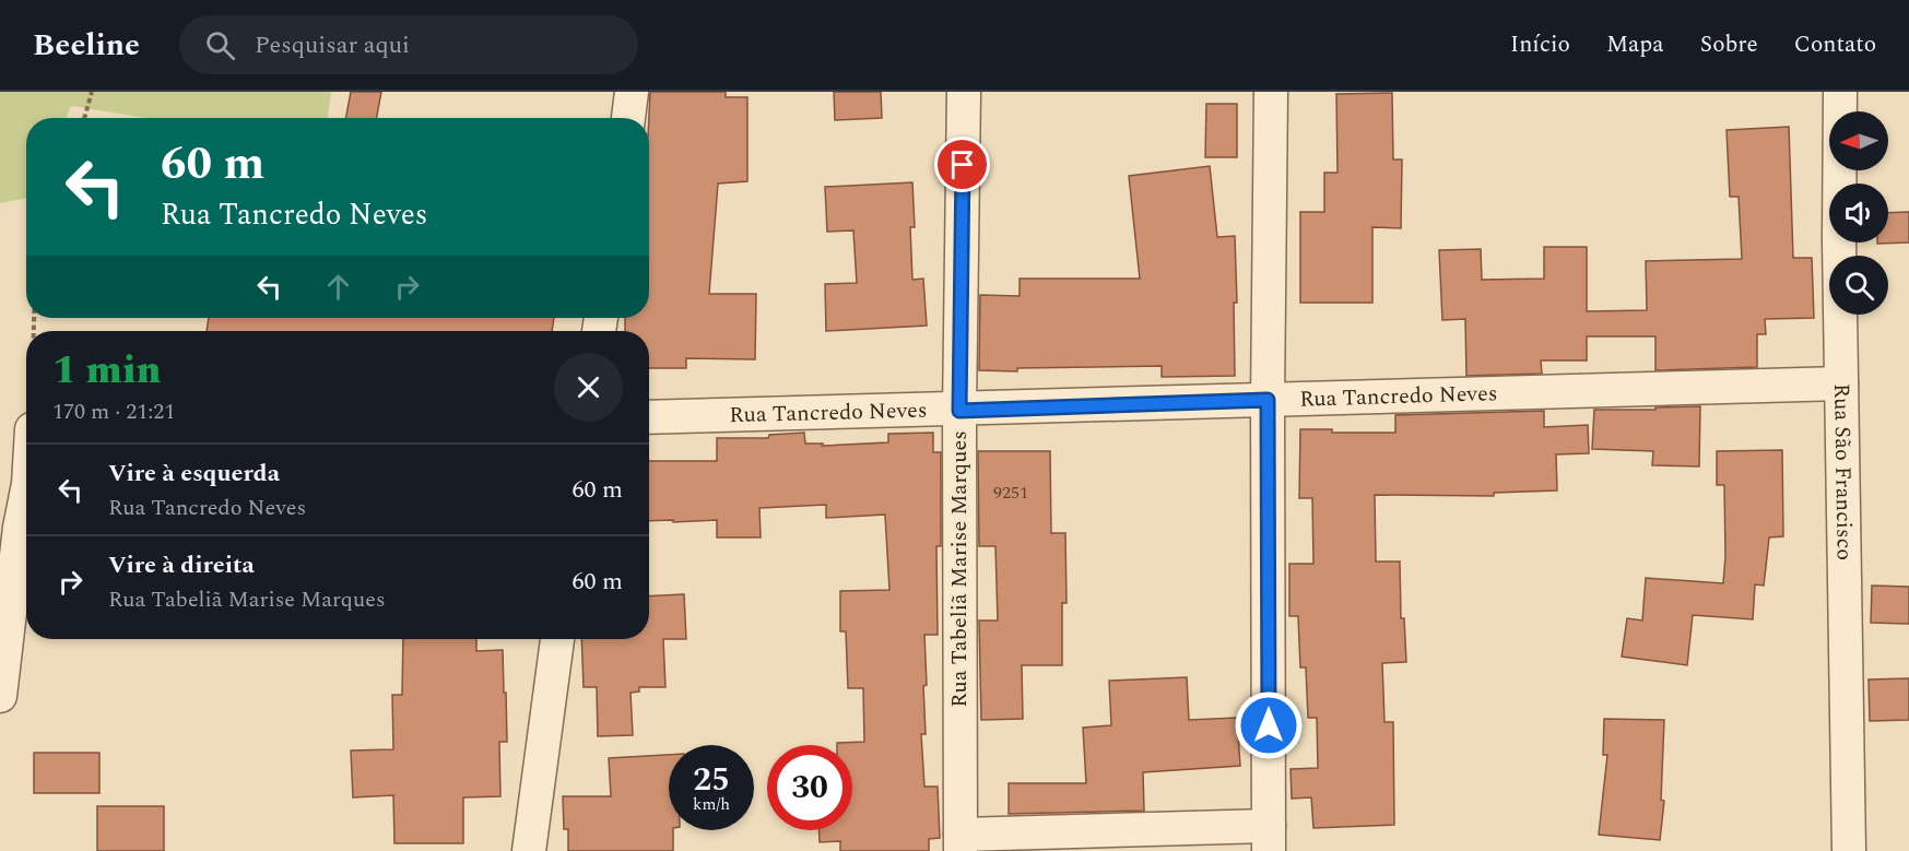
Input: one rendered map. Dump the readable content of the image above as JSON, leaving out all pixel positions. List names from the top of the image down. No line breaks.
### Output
{"streets":{"street":["Rua Tancredo Neves","Rua São Francisco","Rua Tabeliã Marise Marques"]},"crossings":[["Rua Tancredo Neves","Rua São Francisco"],["Rua Tancredo Neves","Rua Tabeliã Marise Marques"]],"house_numbers":["9251"],"north":"left","page":{"header":"Beeline","search":"Pesquisar aqui","nav":["Início","Mapa","Sobre","Contato"],"turn":["60 m","Rua Tancredo Neves"],"heading":["1 min","170 m · 21:21"],"list":[{"name":"Vire à esquerda","note":"Rua Tancredo Neves","value":"60 m"},{"name":"Vire à direita","note":"Rua Tabeliã Marise Marques","value":"60 m"}],"speed":"25 km/h","limit":"30"}}
